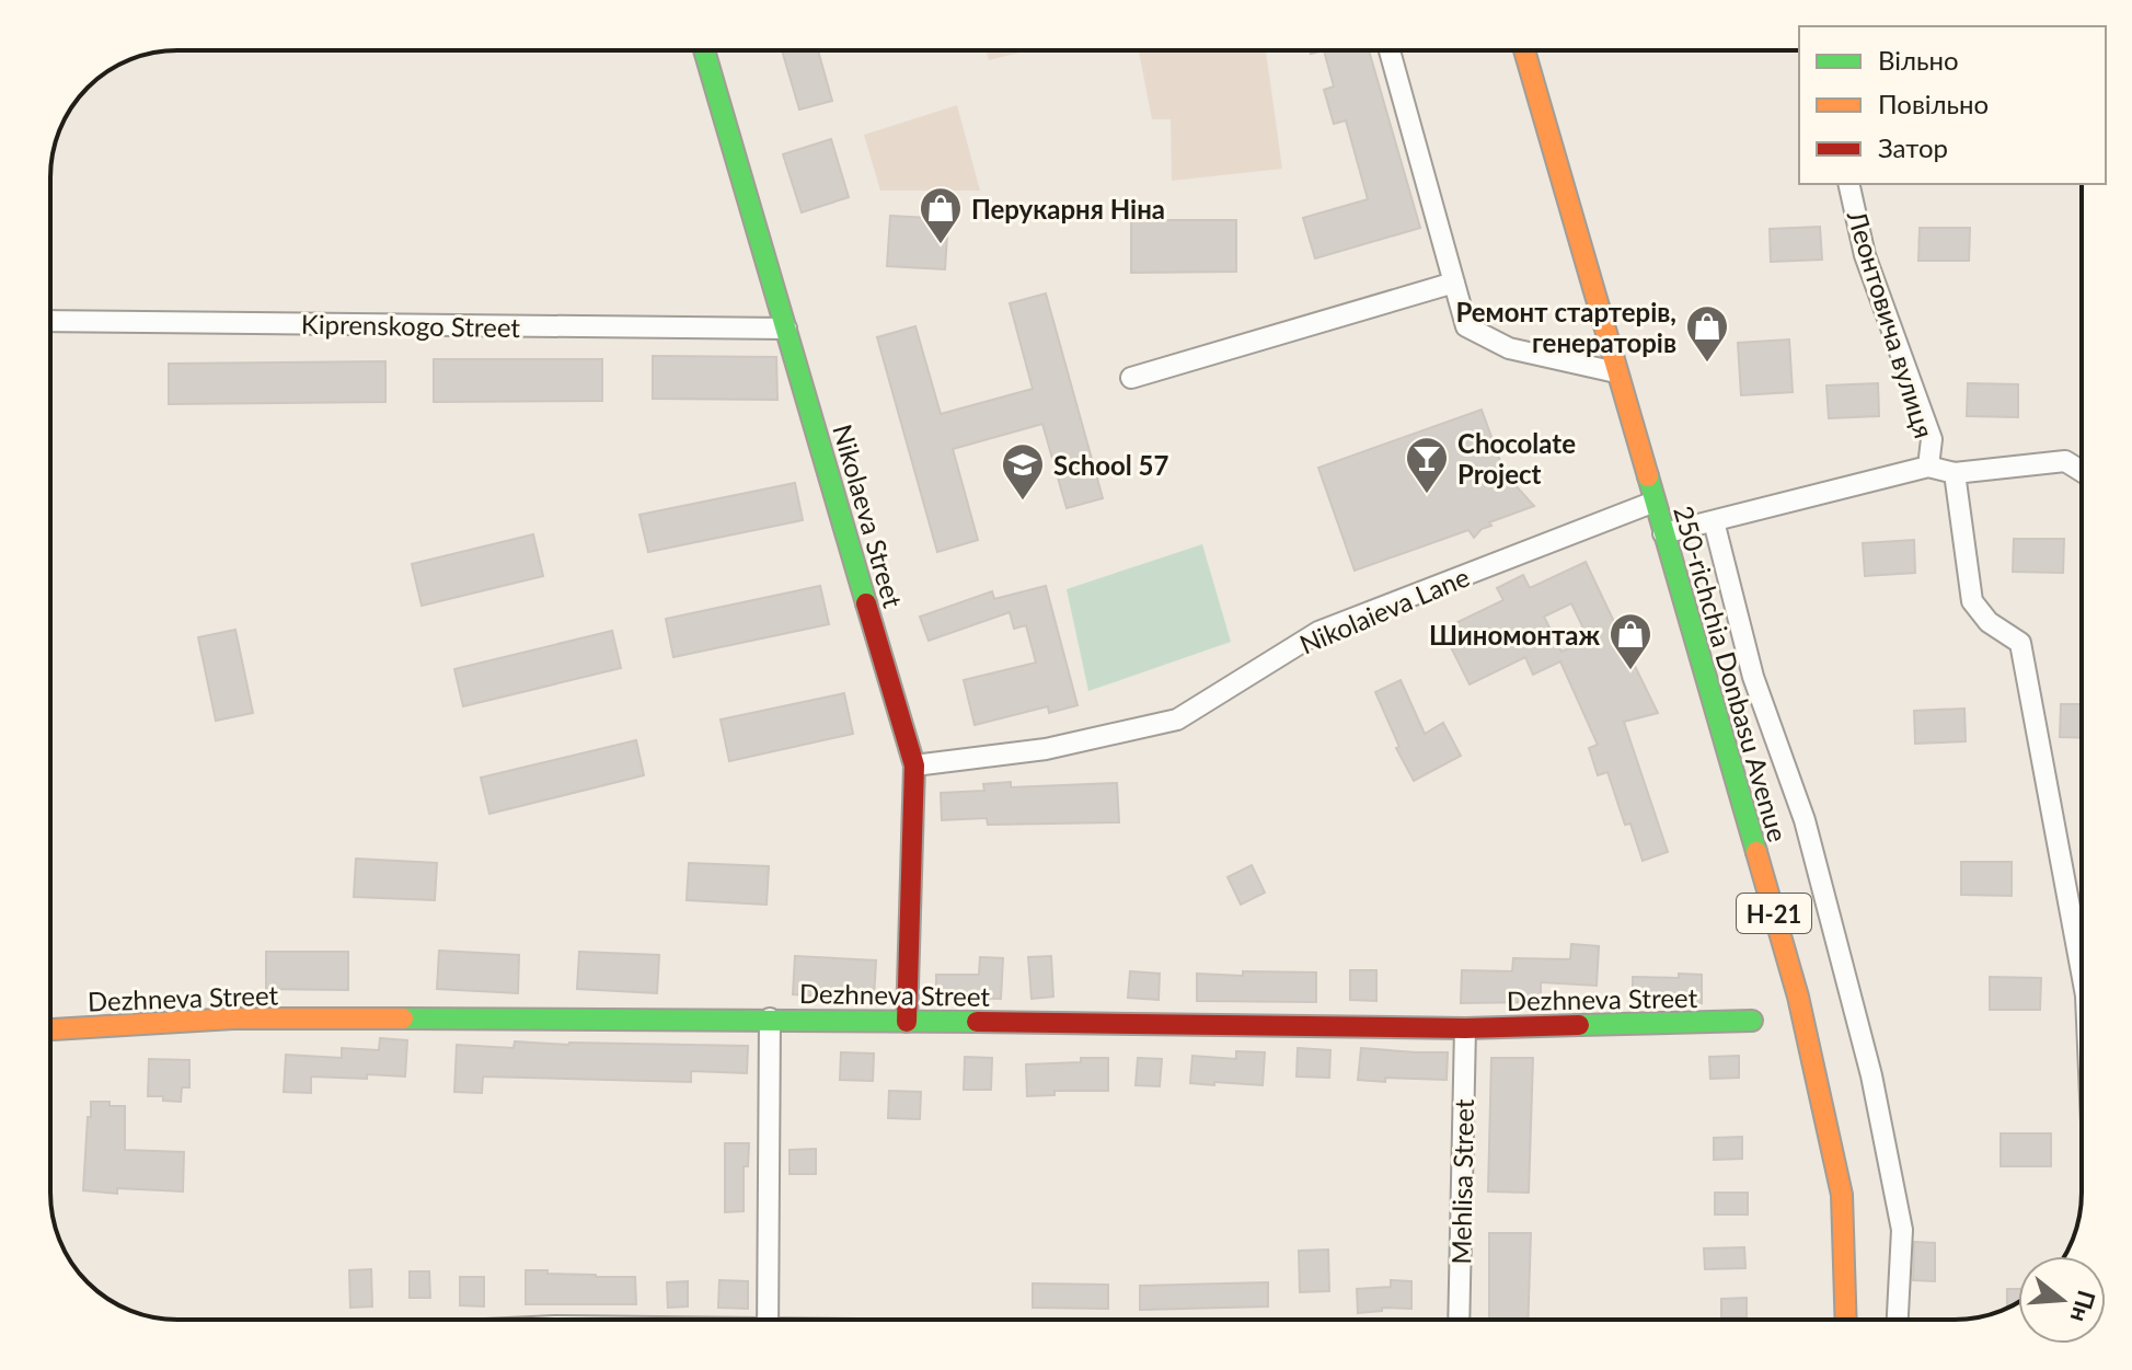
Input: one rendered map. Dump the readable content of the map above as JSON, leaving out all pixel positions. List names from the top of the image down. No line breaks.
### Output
{"streets":{"street":["Леонтовича вулиця","Kiprenskogo Street","Nikolaeva Street","Nikolaieva Lane","250-richchia Donbasu Avenue","Н-21","Dezhneva Street","Mehlisa Street"]},"crossings":[["Леонтовича вулиця","250-richchia Donbasu Avenue"],["Kiprenskogo Street","Nikolaeva Street"],["Nikolaeva Street","Nikolaieva Lane"],["Nikolaeva Street","Dezhneva Street"],["Nikolaieva Lane","250-richchia Donbasu Avenue"],["Dezhneva Street","Mehlisa Street"]],"places":{"shop":["Перукарня Ніна","Ремонт стартерів, генераторів","Шиномонтаж"],"bar":["Chocolate Project"],"school or university":["School 57"]},"legend":["Вільно","Повільно","Затор"],"north":"right"}
